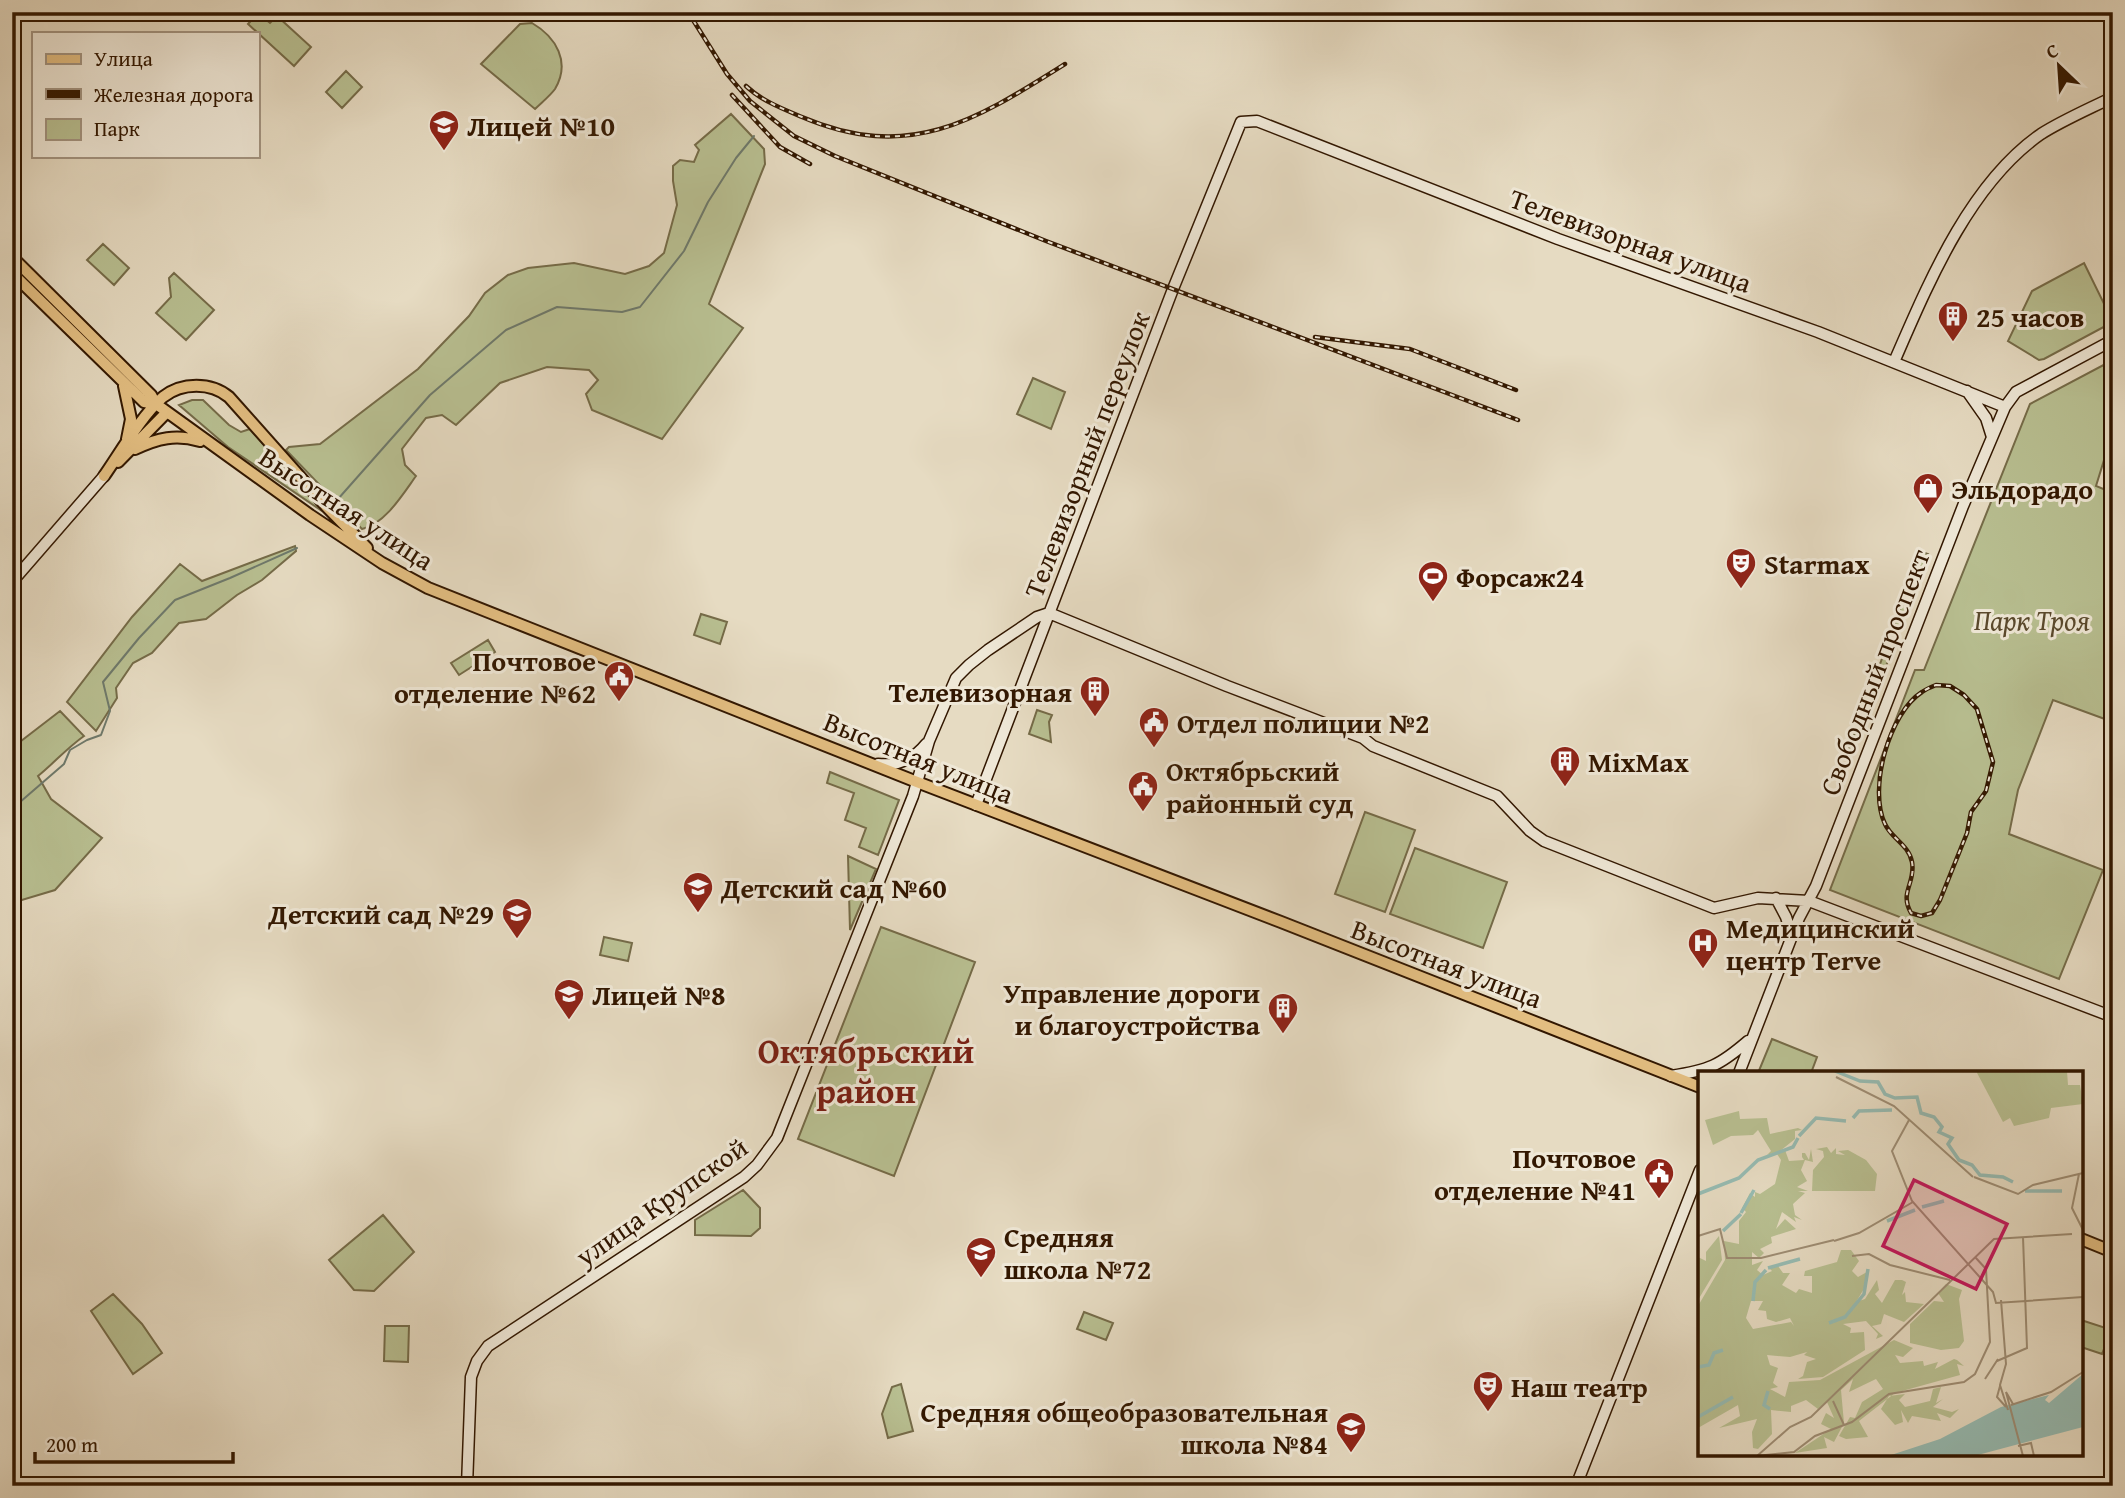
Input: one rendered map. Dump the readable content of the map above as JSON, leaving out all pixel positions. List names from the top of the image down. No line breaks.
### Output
{"streets":{"main road":["Высотная улица"],"street":["Телевизорная улица","Телевизорный переулок","Свободный проспект","улица Крупской"]},"crossings":[["Телевизорная улица","Телевизорный переулок"],["Телевизорная улица","Свободный проспект"],["Телевизорный переулок","Высотная улица"],["Телевизорный переулок","улица Крупской"],["Высотная улица","улица Крупской"]],"districts":["Октябрьский район"],"parks":["Парк Троя"],"places":{"school or university":["Лицей №10","Детский сад №60","Детский сад №29","Лицей №8","Средняя школа №72","Средняя общеобразовательная школа №84"],"building":["25 часов","Телевизорная","MixMax","Управление дороги и благоустройства"],"shop":["Эльдорадо"],"theatre":["Starmax","Наш театр"],"sports":["Форсаж24"],"public building":["Почтовое отделение №62","Отдел полиции №2","Октябрьский районный суд","Почтовое отделение №41"],"hospital":["Медицинский центр Terve"]},"legend":["Улица","Железная дорога","Парк"],"scale_bar":"200 m","north":"top left"}
